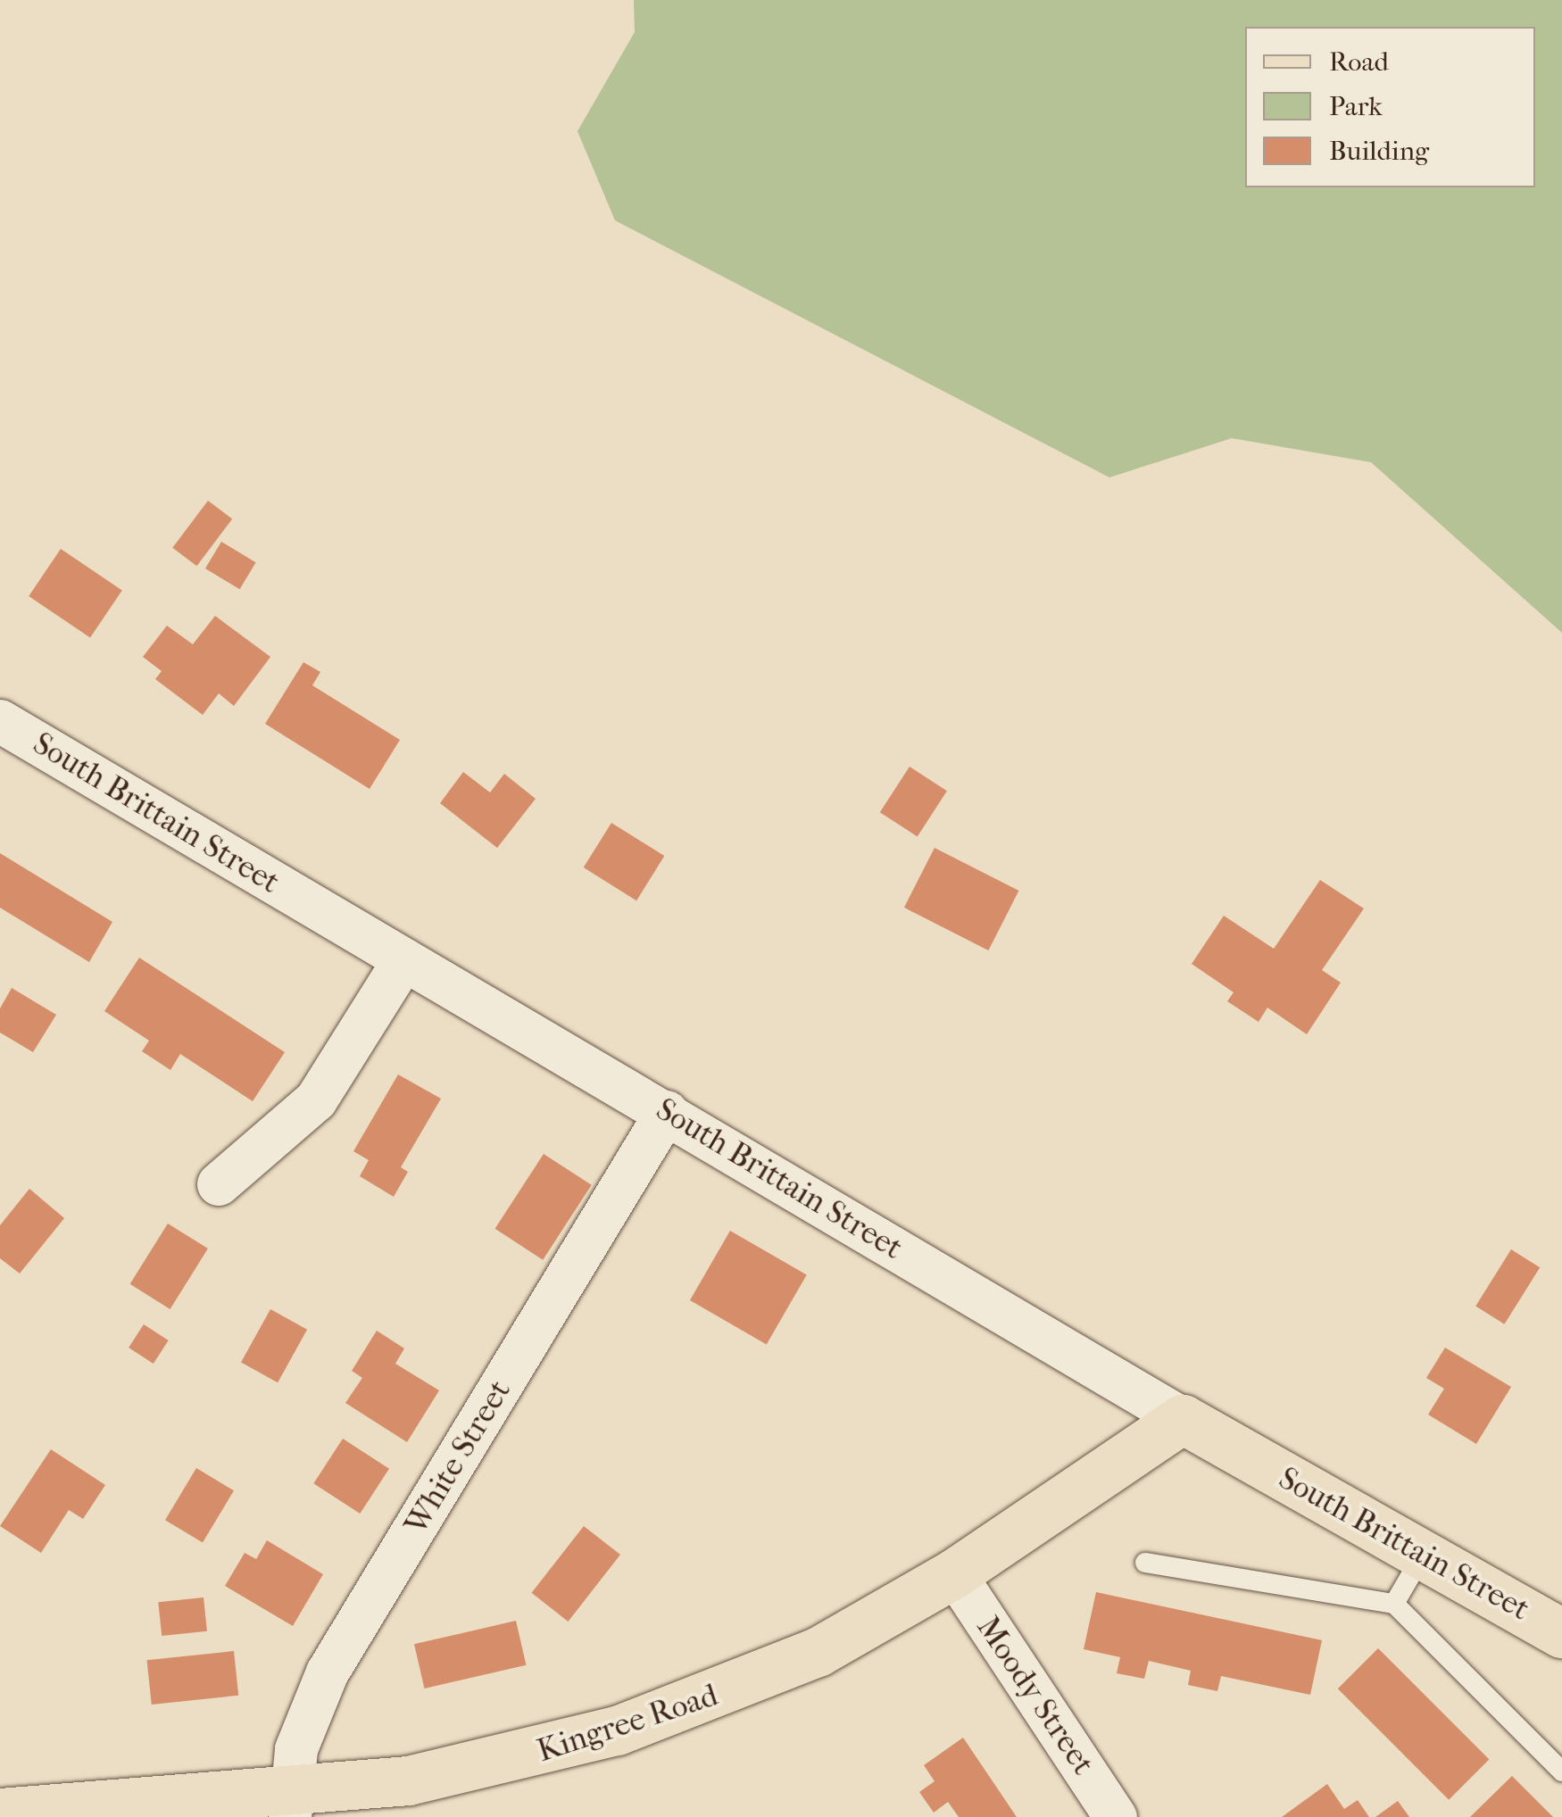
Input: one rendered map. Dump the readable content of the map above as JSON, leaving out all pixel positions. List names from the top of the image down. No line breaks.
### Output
{"streets":{"main road":["South Brittain Street","Kingree Road"],"street":["White Street","Moody Street"]},"crossings":[["South Brittain Street","White Street"],["South Brittain Street","Kingree Road"],["White Street","Kingree Road"],["Moody Street","Kingree Road"]],"legend":["Road","Park","Building"]}
